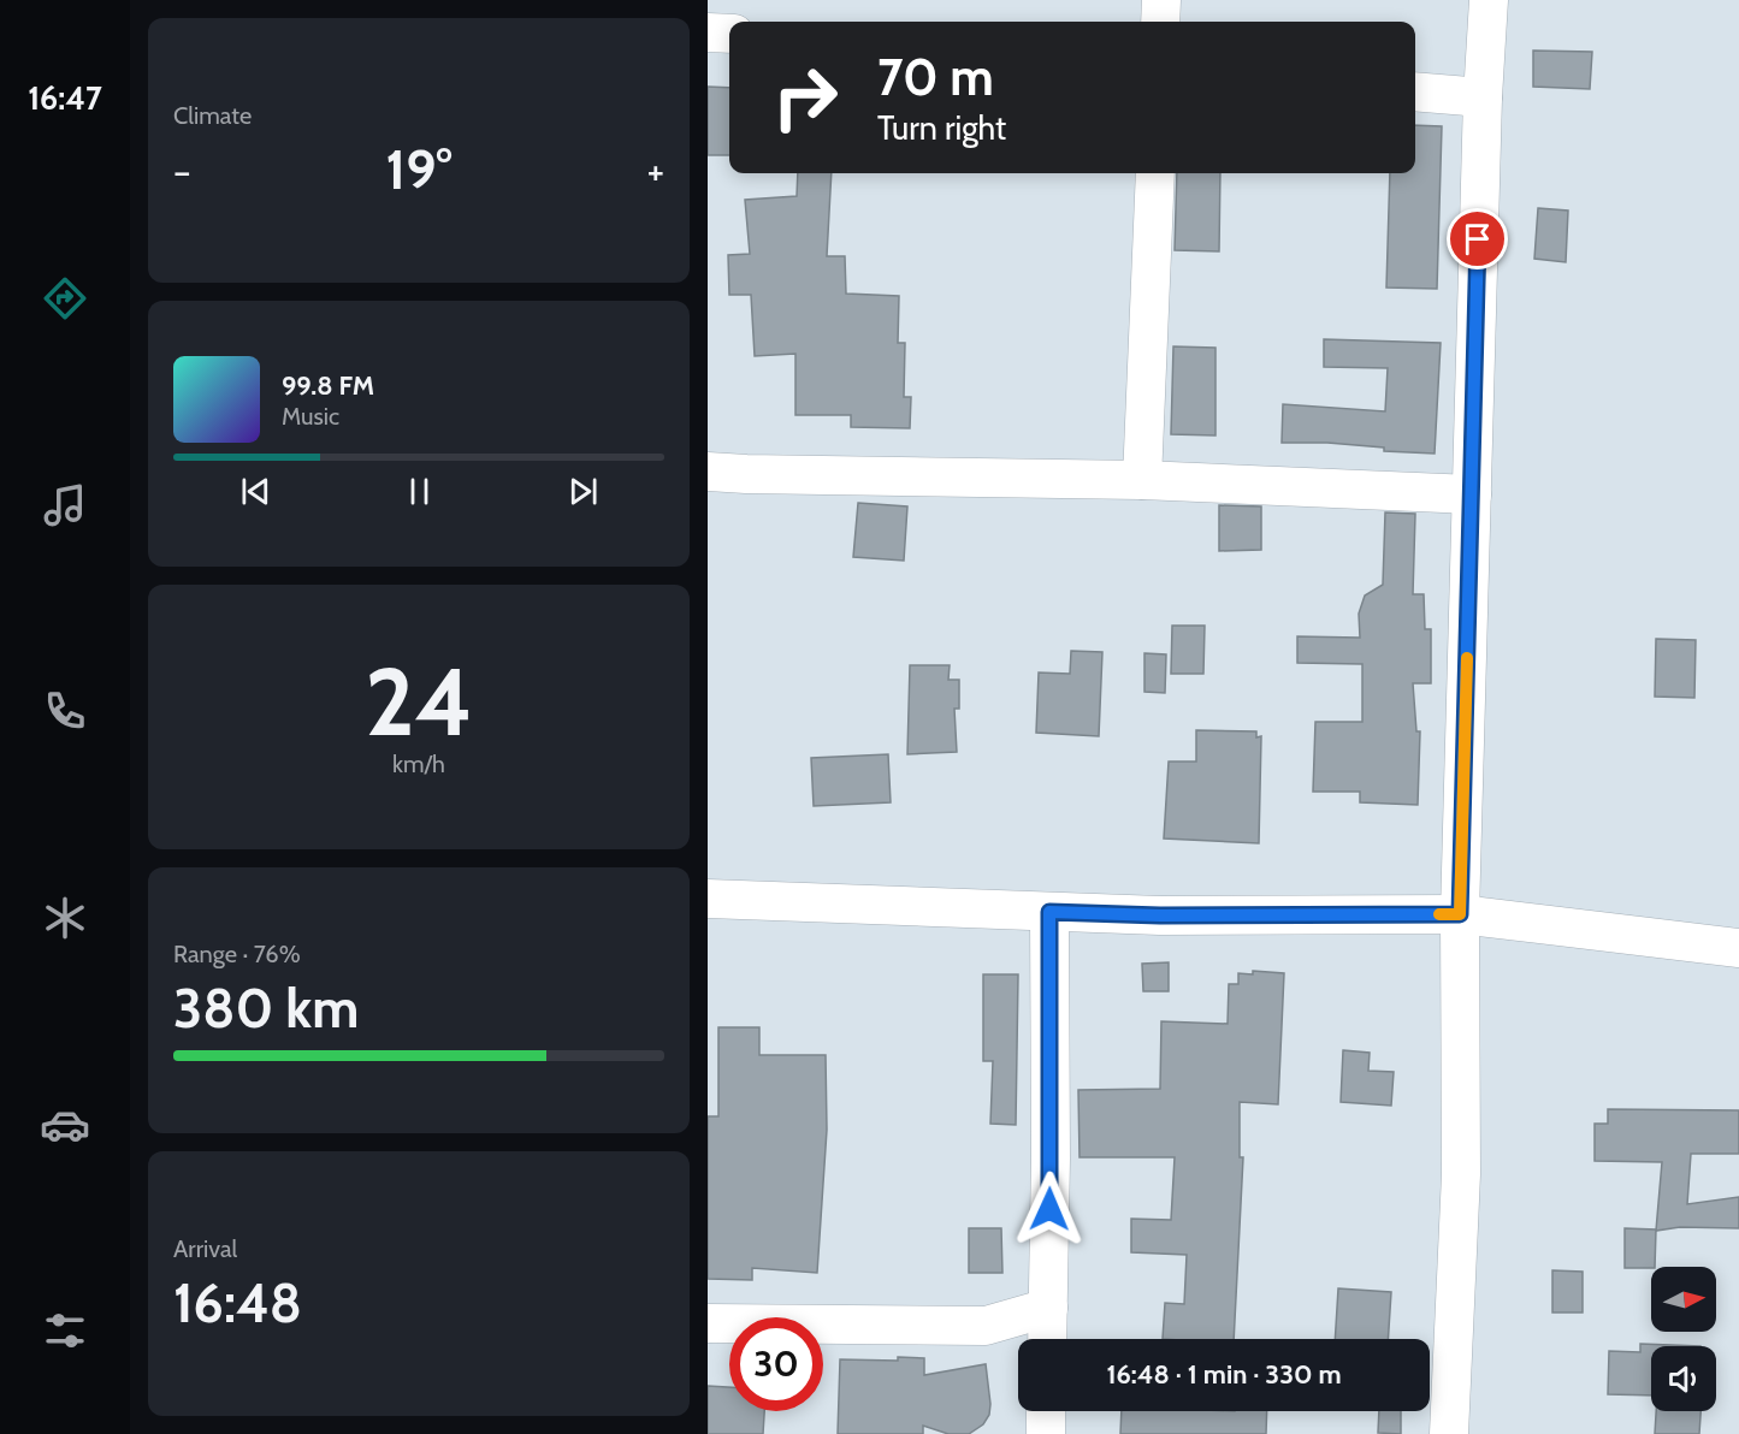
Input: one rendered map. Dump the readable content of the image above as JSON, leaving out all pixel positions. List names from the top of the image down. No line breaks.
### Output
{"north":"right","page":{"tabs":"16:47","tile":["Climate",["24","km/h"],["Range · 76%","380 km"],["Arrival","16:48"]],"turn":["70 m","Turn right"],"heat":["−","19°","+"],"song":["99.8 FM","Music"],"limit":"30","trip":"16:48 · 1 min · 330 m"}}
